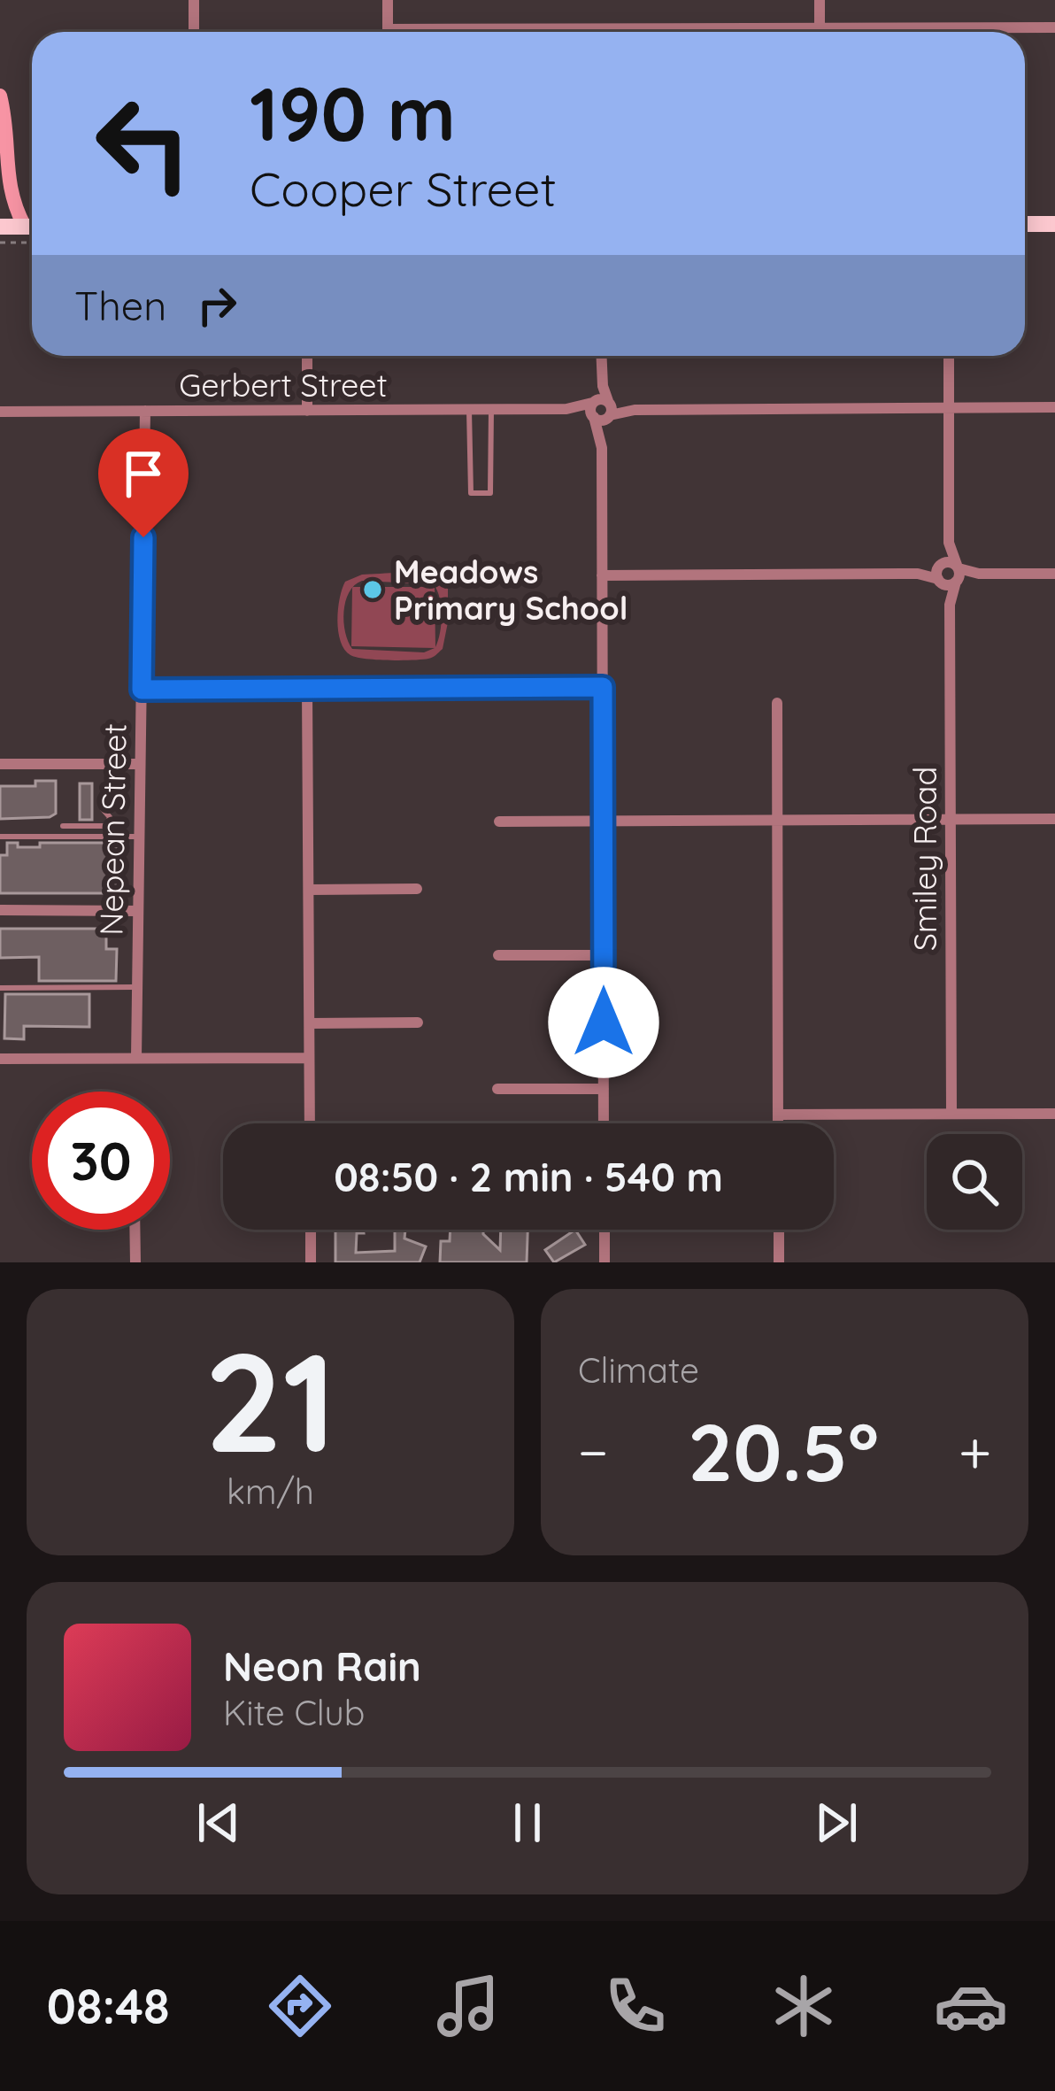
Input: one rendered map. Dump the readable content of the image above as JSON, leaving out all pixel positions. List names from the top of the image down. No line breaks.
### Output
{"streets":{"street":["Gerbert Street","Nepean Street","Smiley Road"]},"crossings":[["Gerbert Street","Nepean Street"]],"places":["Meadows Primary School"],"page":{"turn":["190 m","Cooper Street"],"then":"Then","limit":"30","trip":"08:50 · 2 min · 540 m","tile":[["21","km/h"],"Climate"],"heat":["−","20.5°","+"],"song":["Neon Rain","Kite Club"],"tabs":"08:48"}}
